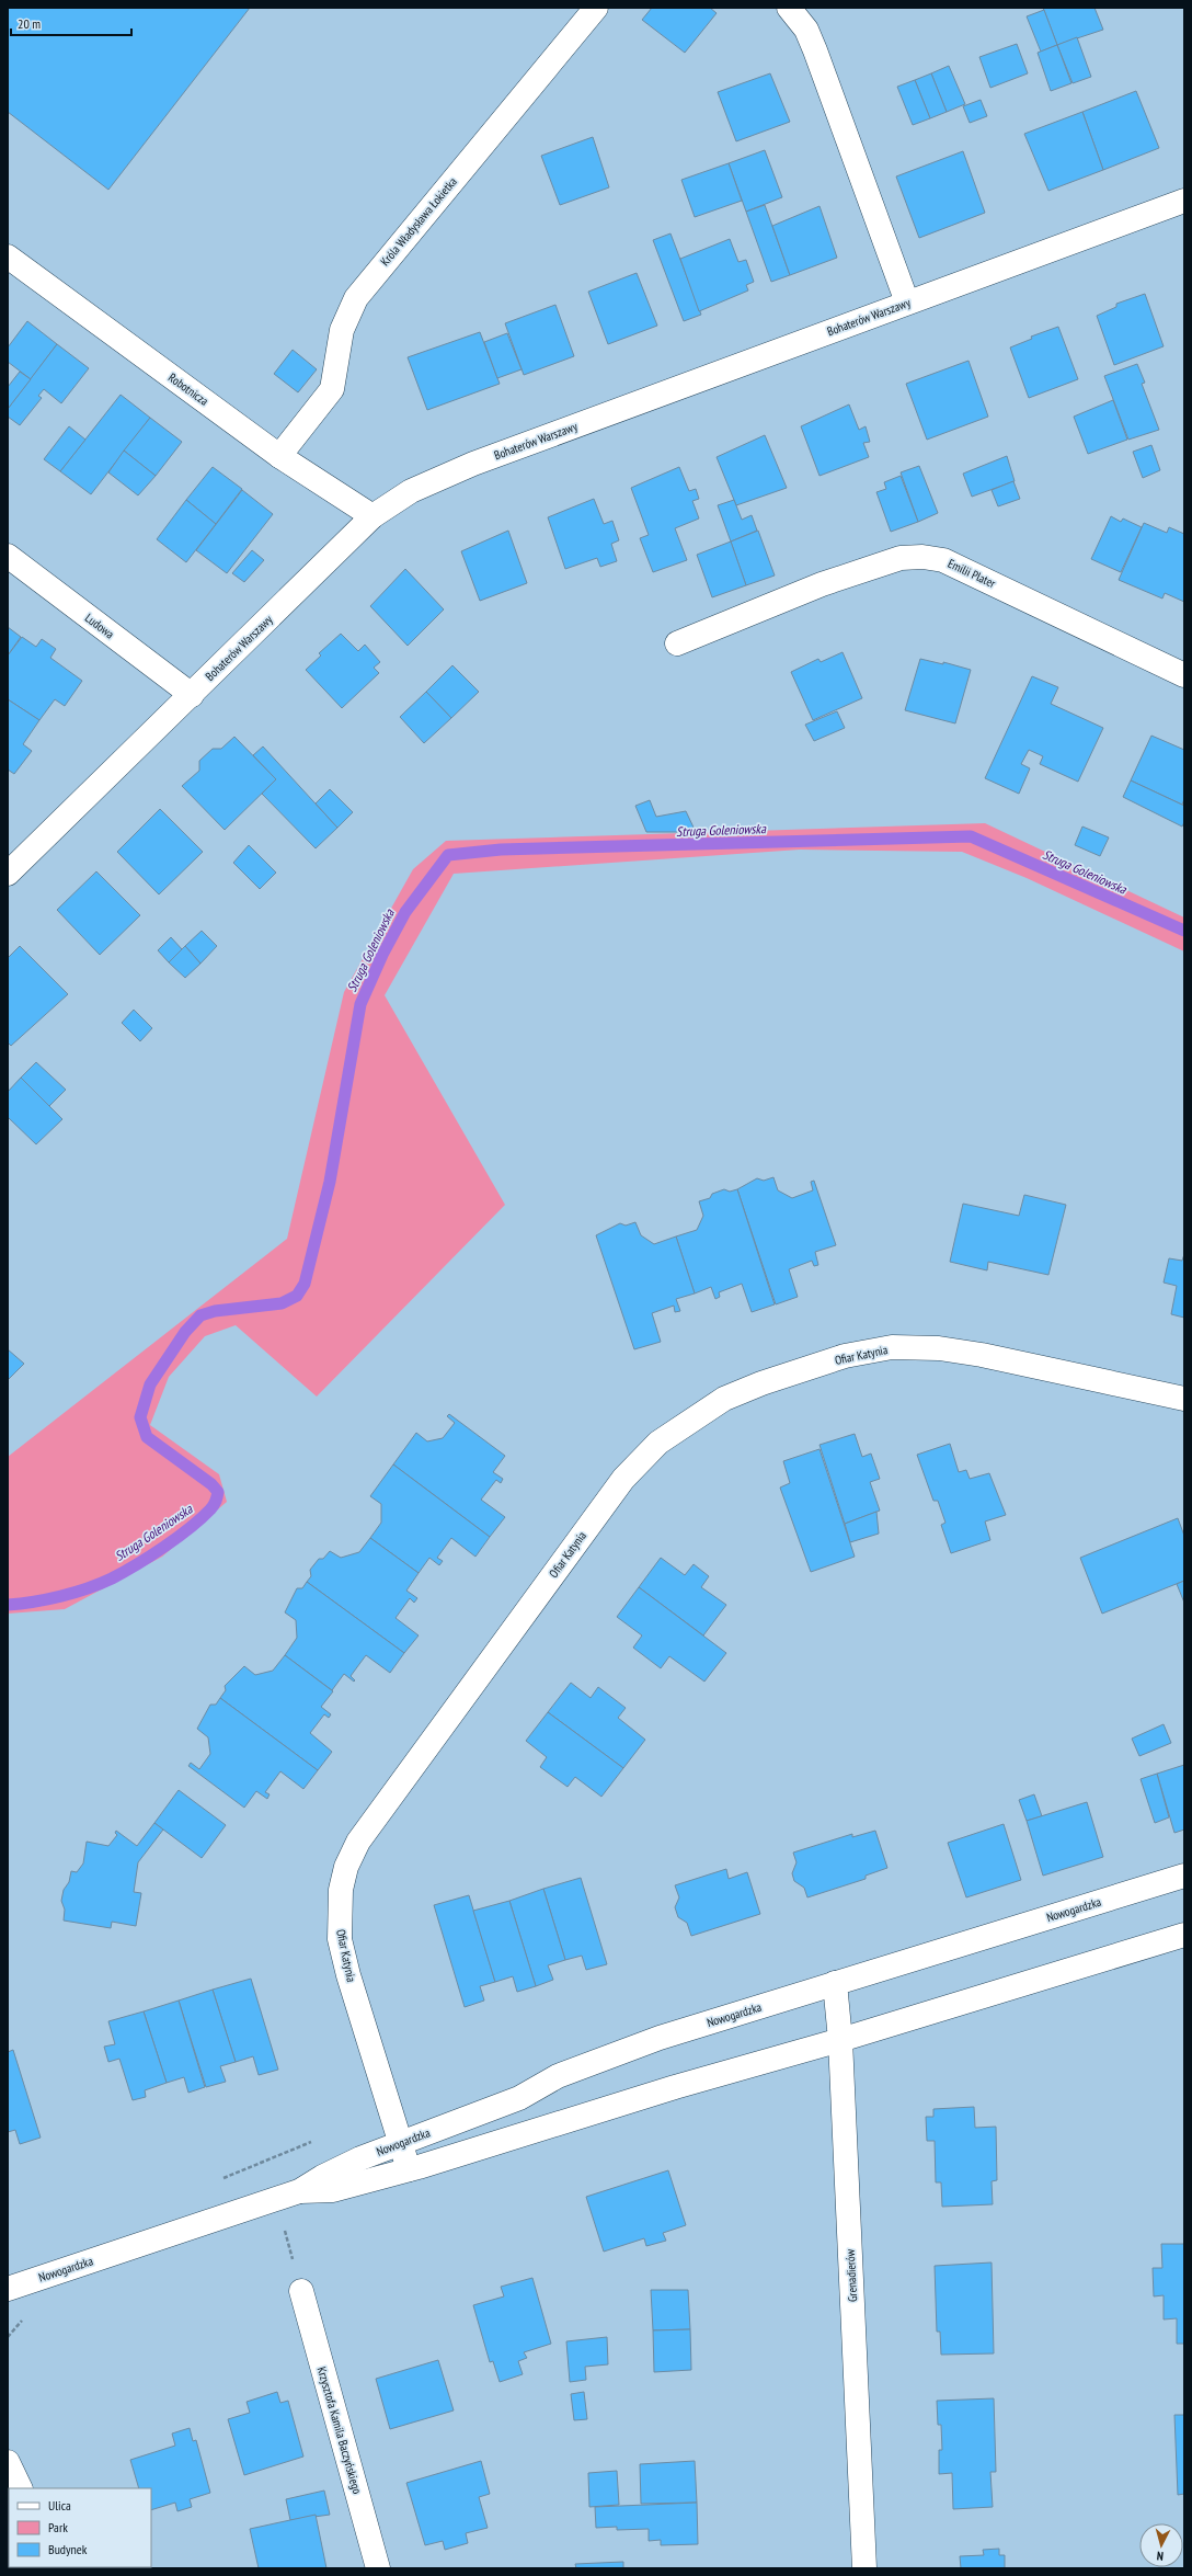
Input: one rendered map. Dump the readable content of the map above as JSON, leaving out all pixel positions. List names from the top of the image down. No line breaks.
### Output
{"streets":{"street":["Króla Władysława Łokietka","Bohaterów Warszawy","Robotnicza","Emilii Plater","Ludowa","Ofiar Katynia","Nowogardzka","Grenadierów","Krzysztofa Kamila Baczyńskiego"]},"crossings":[["Króla Władysława Łokietka","Robotnicza"],["Bohaterów Warszawy","Robotnicza"],["Bohaterów Warszawy","Ludowa"],["Ofiar Katynia","Nowogardzka"],["Nowogardzka","Grenadierów"]],"water":["Struga Goleniowska"],"legend":["Ulica","Park","Budynek"],"scale_bar":"20 m","north":"bottom"}
